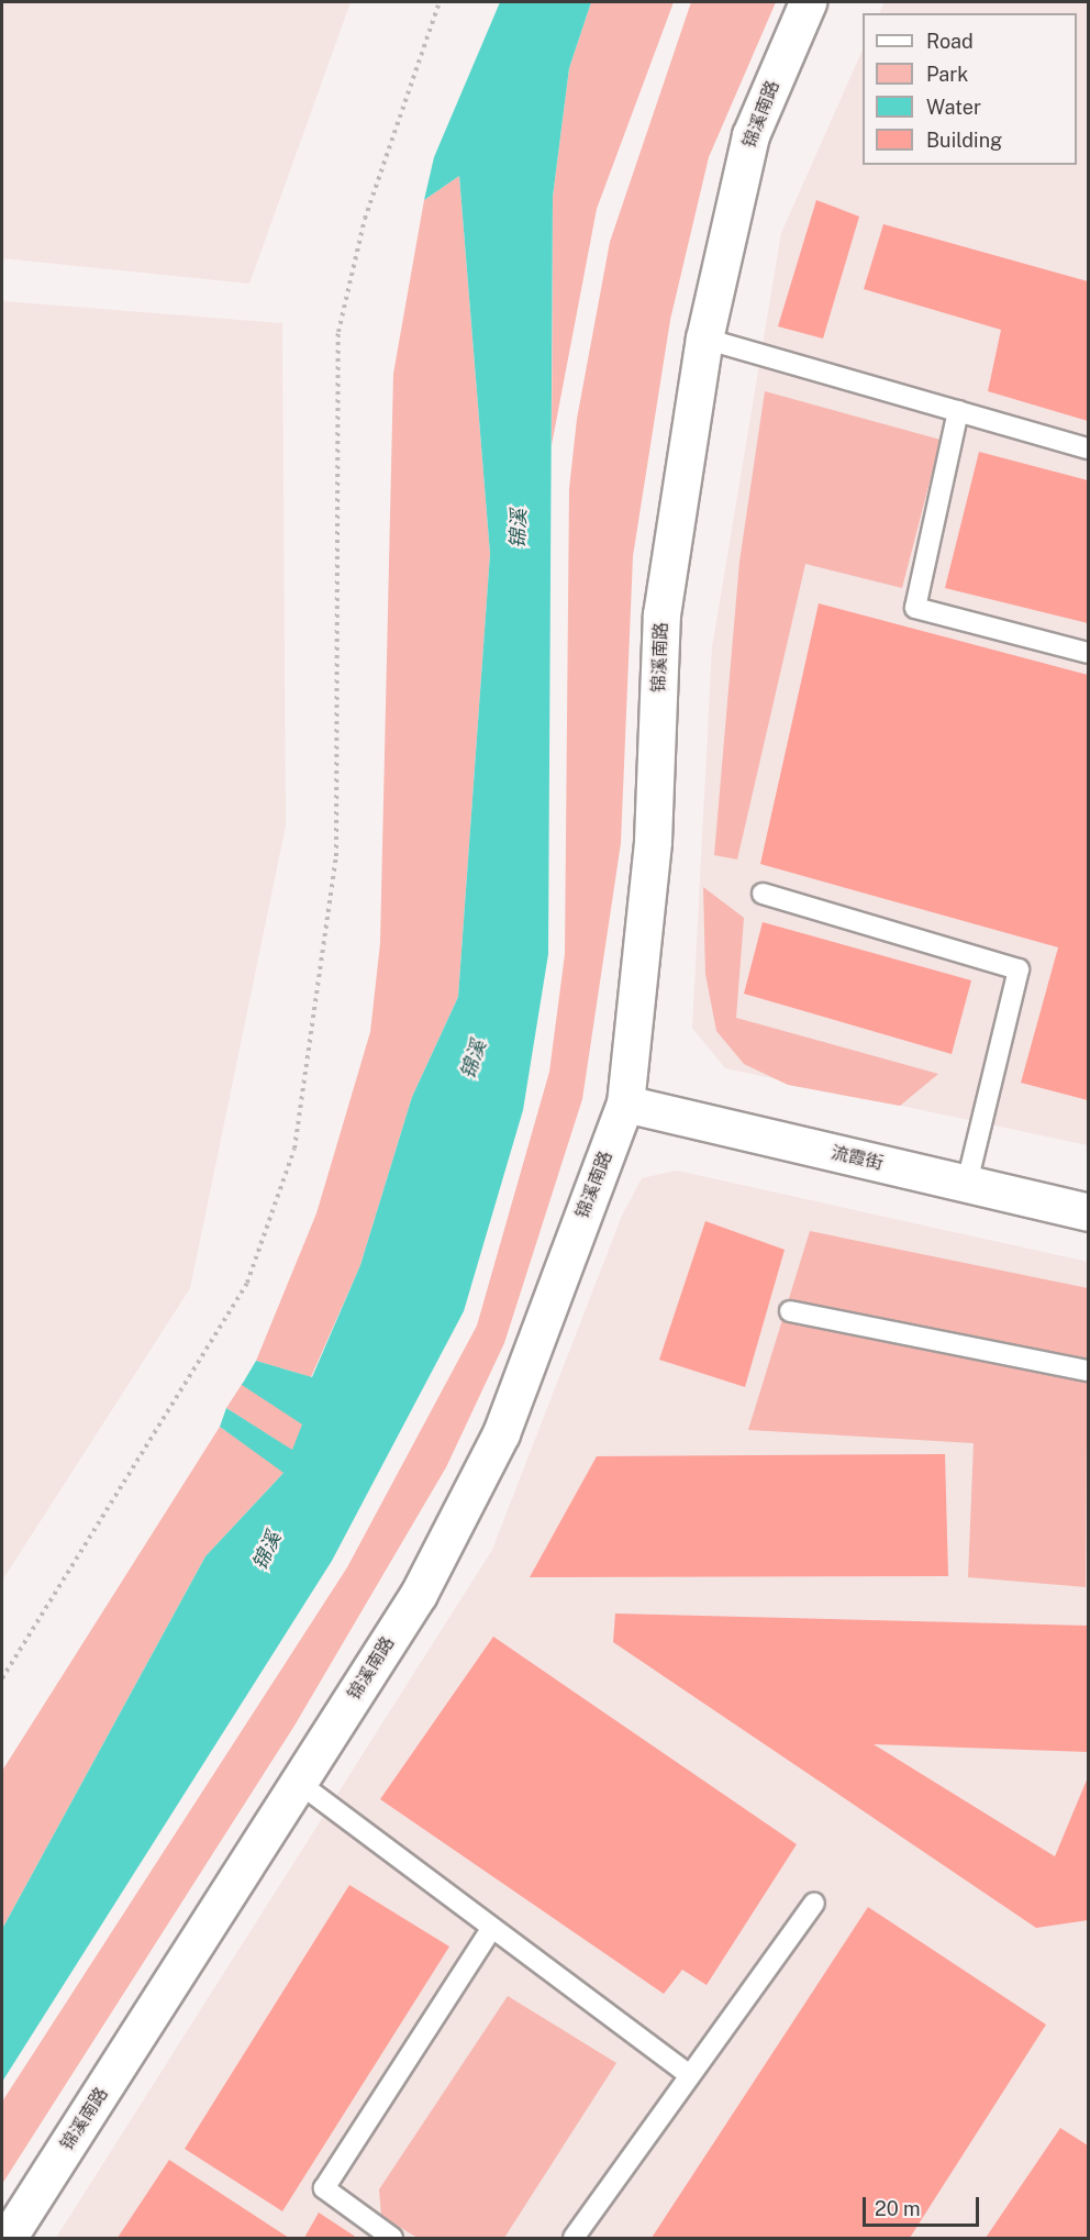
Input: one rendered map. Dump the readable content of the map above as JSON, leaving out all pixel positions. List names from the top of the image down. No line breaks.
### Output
{"streets":{"street":["锦溪南路","流霞街"]},"crossings":[["锦溪南路","流霞街"]],"water":["锦溪"],"legend":["Road","Park","Water","Building"],"scale_bar":"20 m"}
